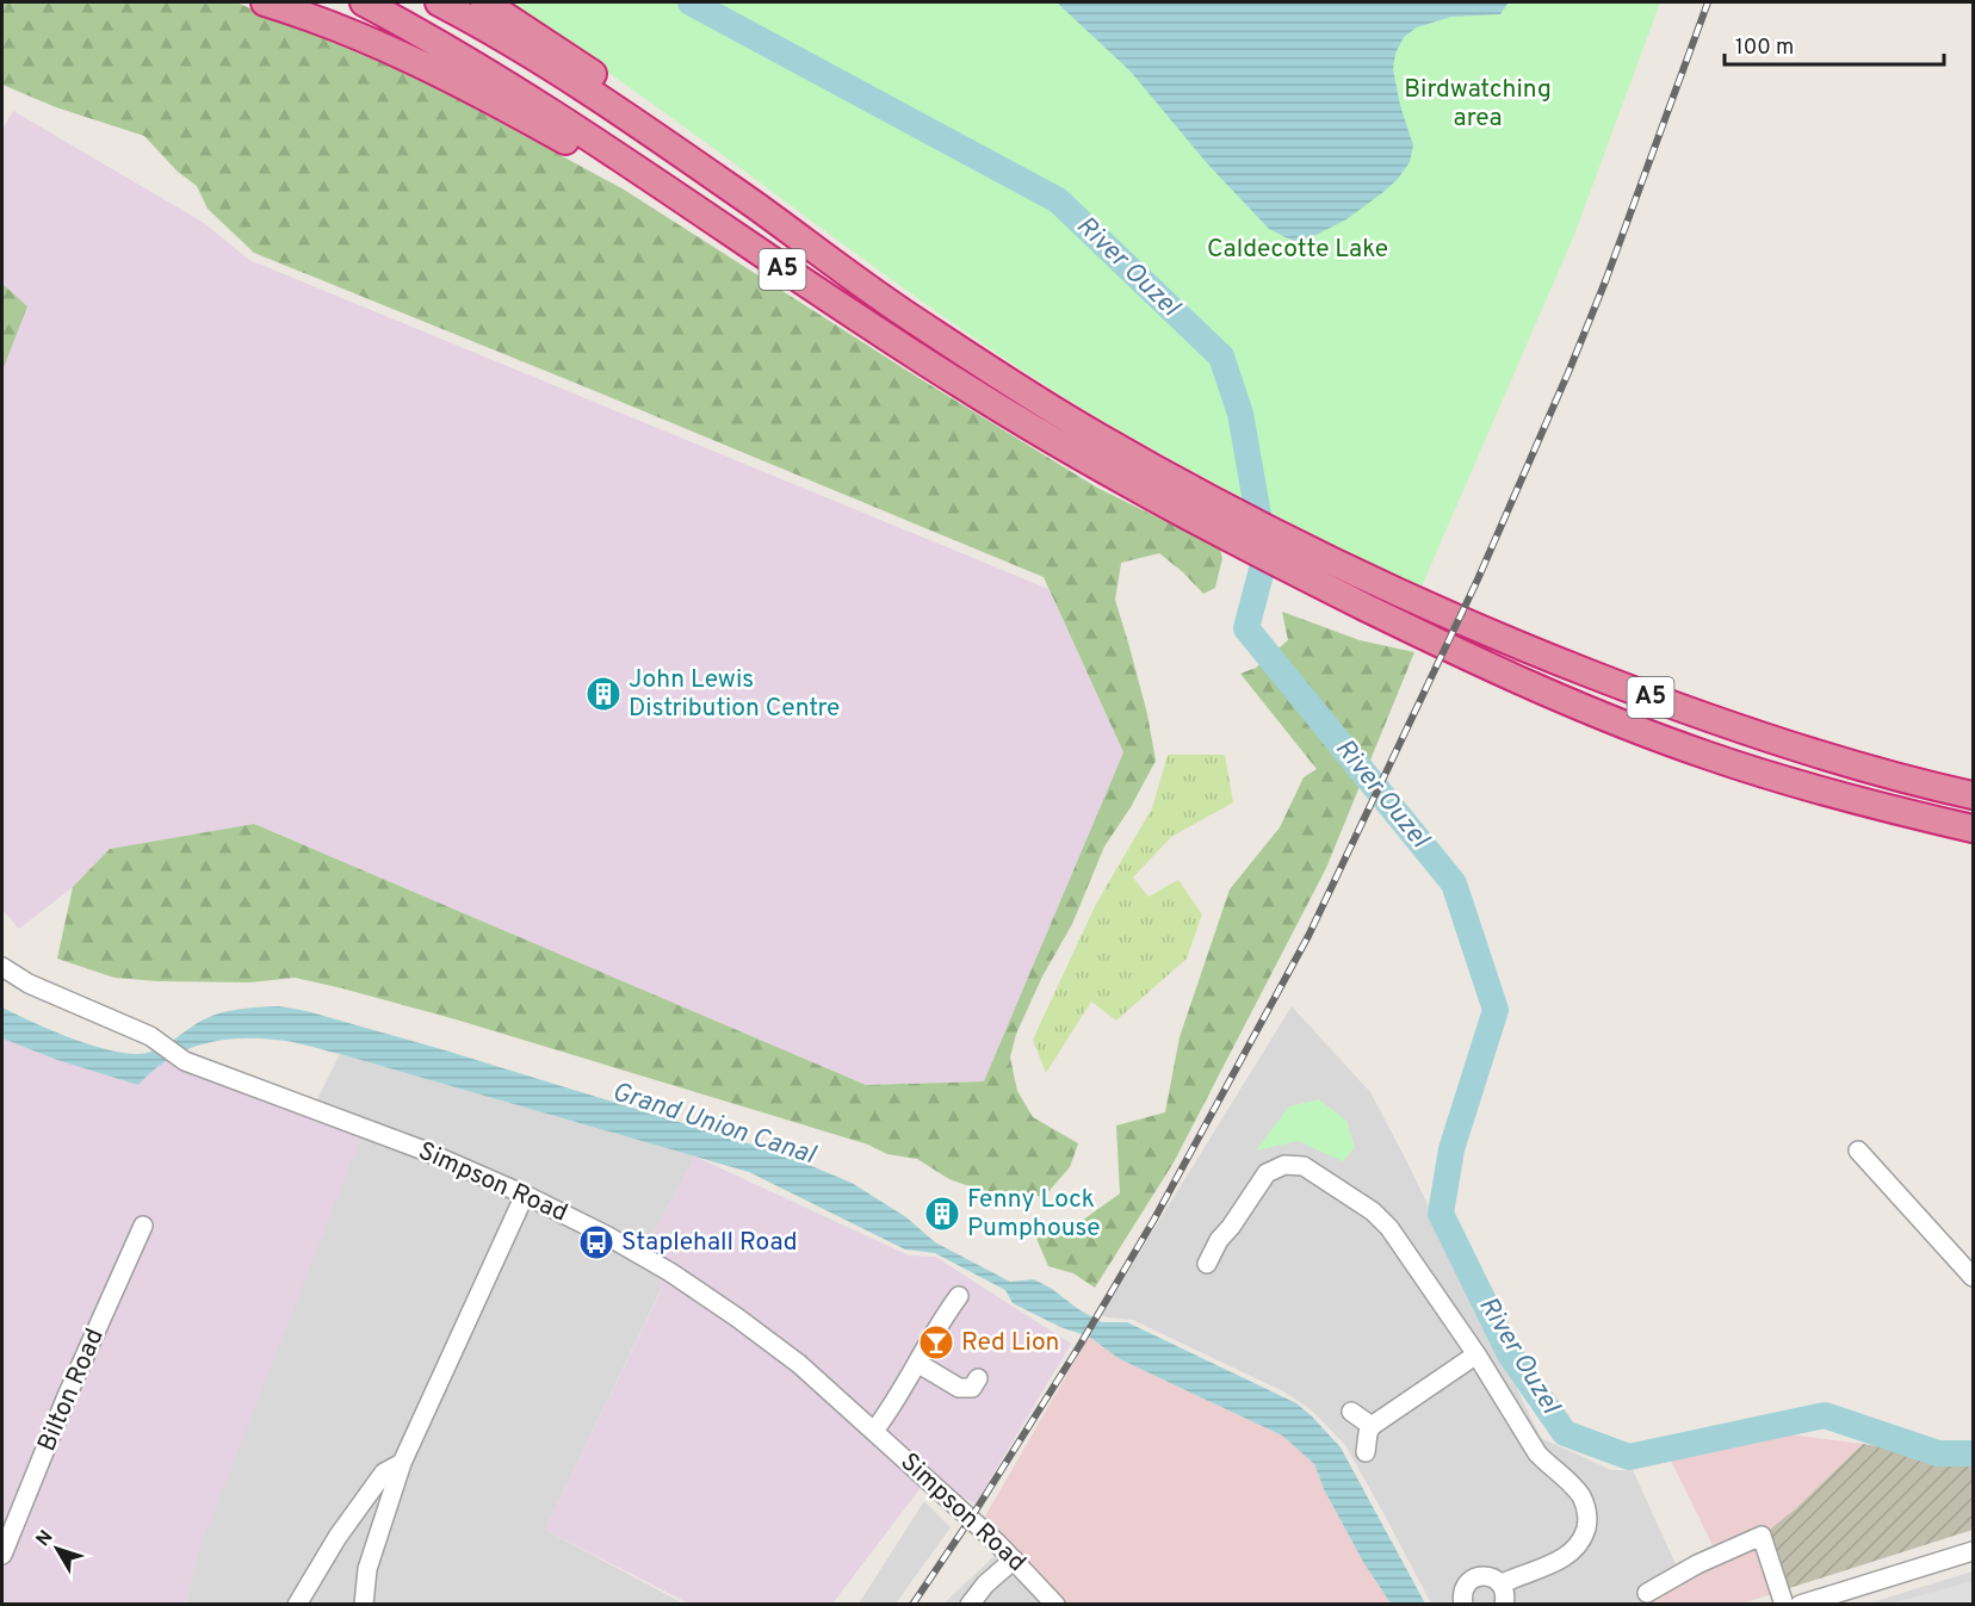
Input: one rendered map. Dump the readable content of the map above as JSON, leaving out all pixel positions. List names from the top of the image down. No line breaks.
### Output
{"streets":{"highway":["A5"],"street":["Simpson Road","Bilton Road"]},"water":["River Ouzel","Grand Union Canal"],"parks":["Birdwatching area","Caldecotte Lake"],"places":{"building":["John Lewis Distribution Centre","Fenny Lock Pumphouse"],"bus stop":["Staplehall Road"],"bar":["Red Lion"]},"scale_bar":"100 m","north":"top left"}
